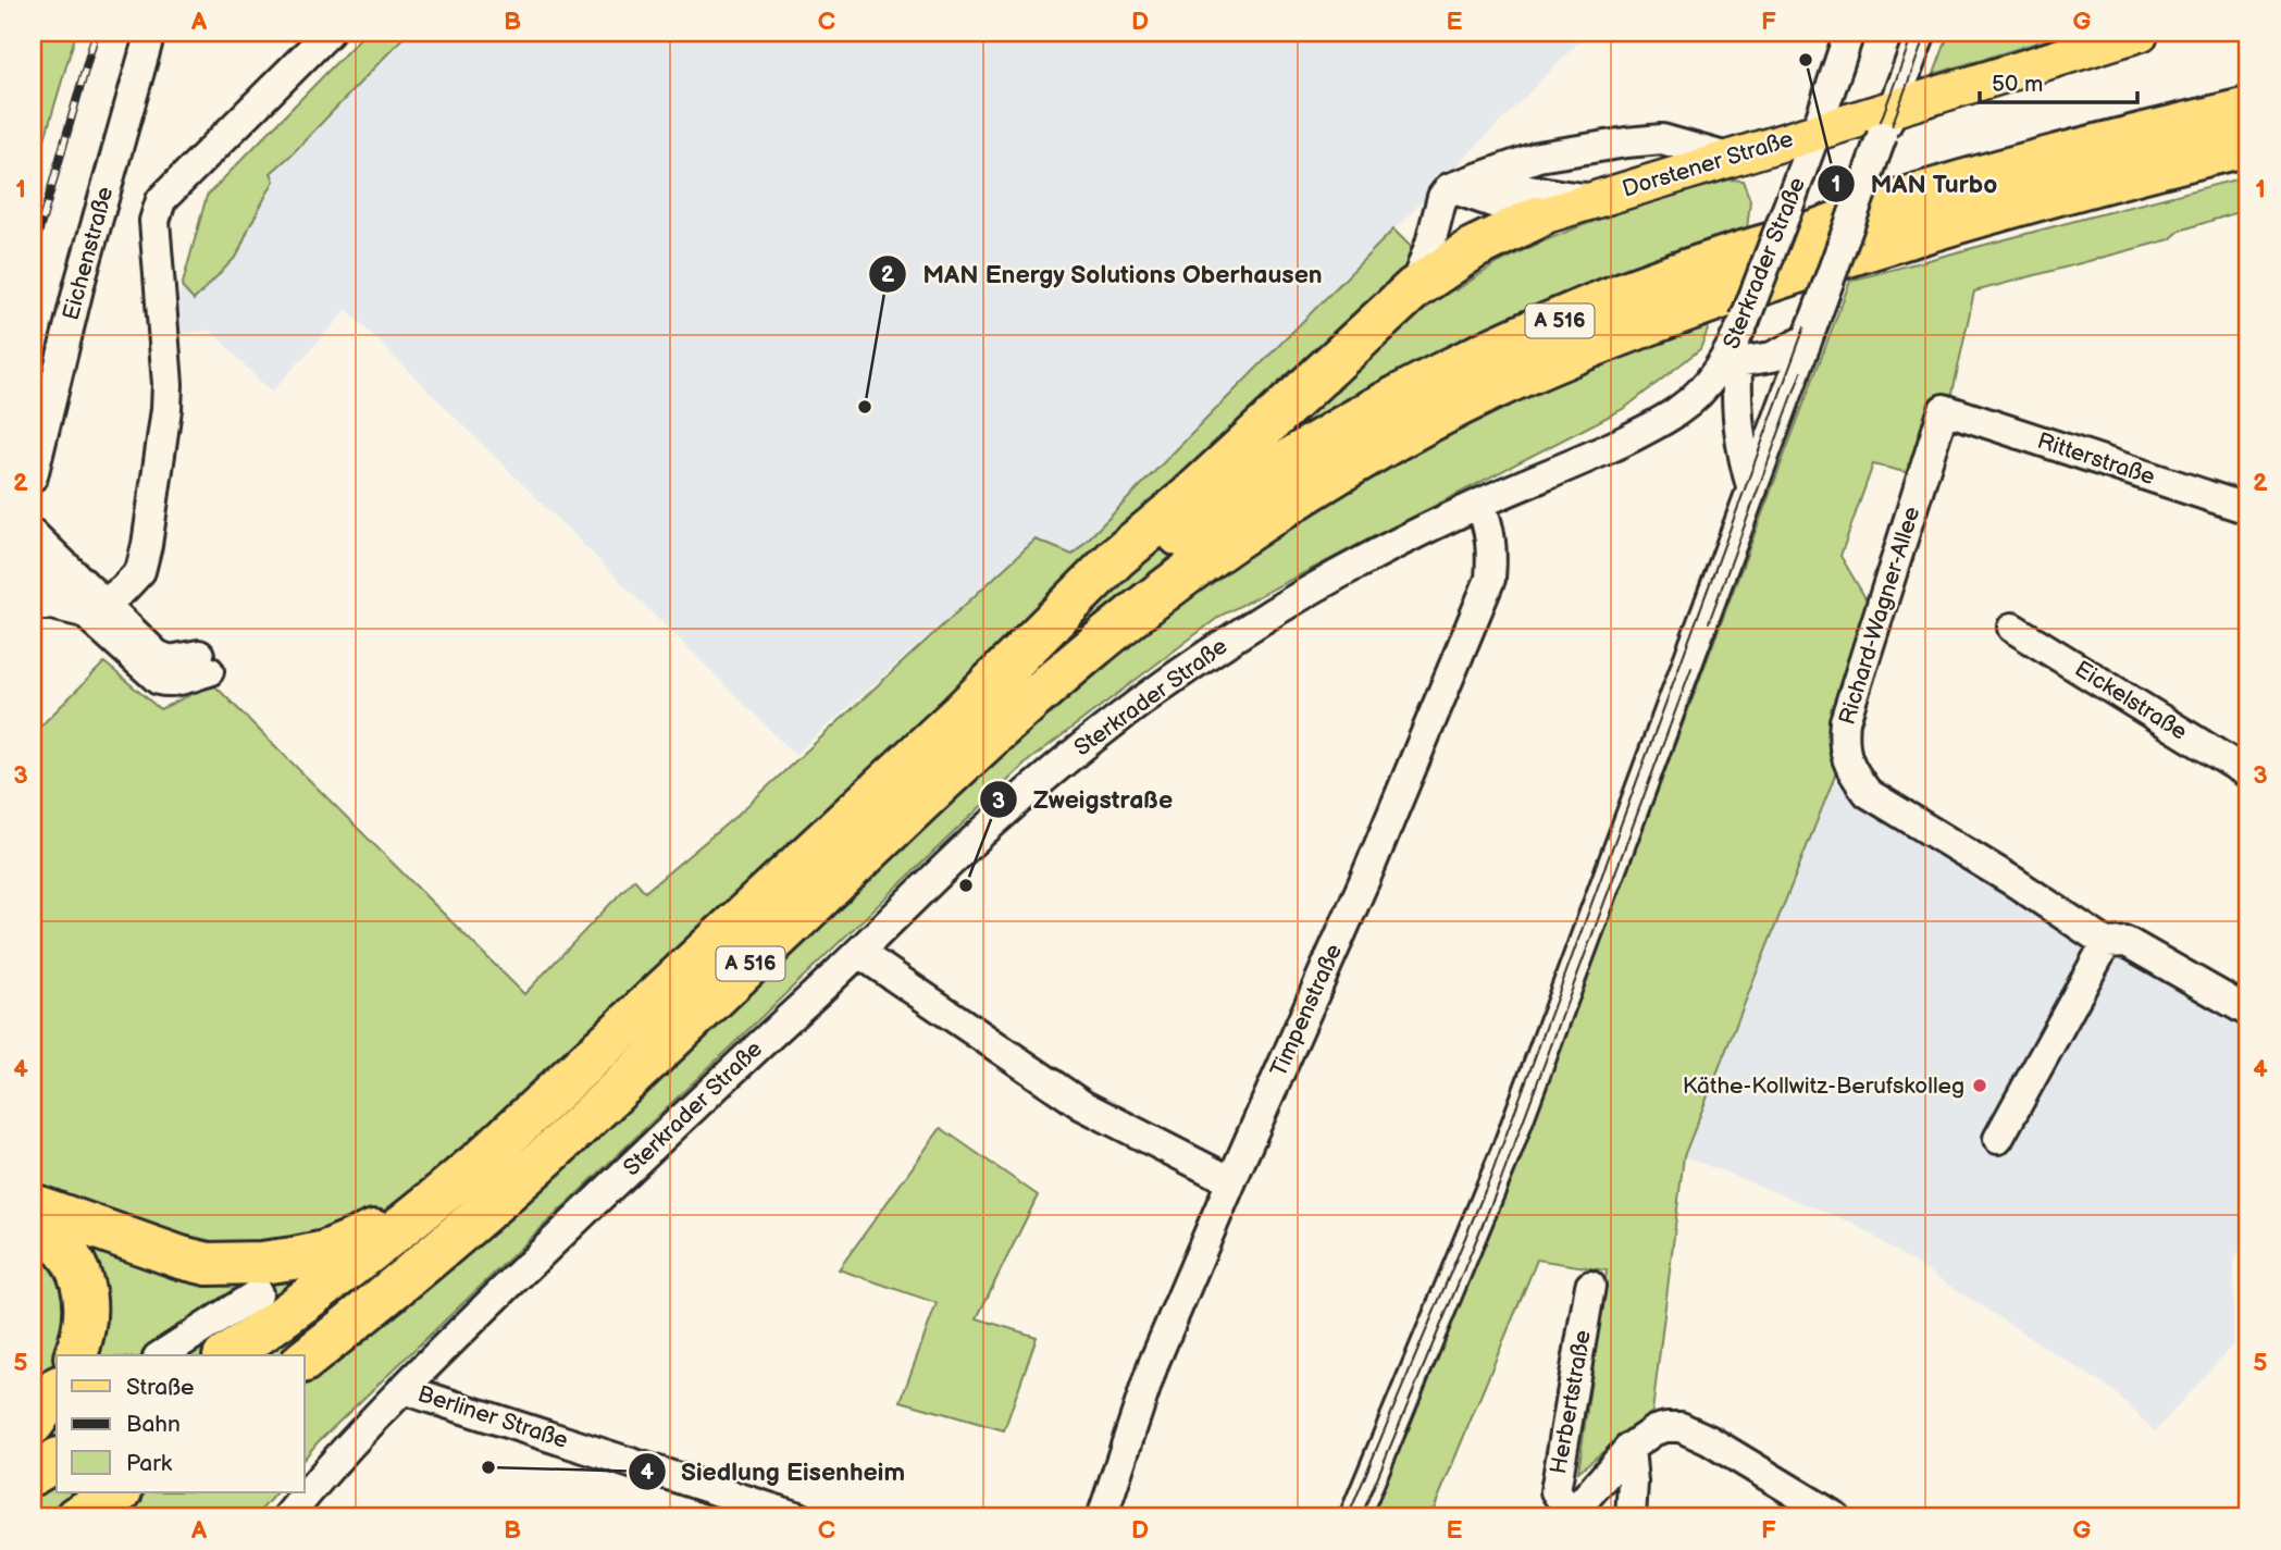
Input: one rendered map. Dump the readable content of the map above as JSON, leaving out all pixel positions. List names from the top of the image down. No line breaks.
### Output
{"streets":{"highway":["A 516"],"main road":["Dorstener Straße"],"street":["Eichenstraße","Sterkrader Straße","Ritterstraße","Richard-Wagner-Allee","Eickelstraße","Timpenstraße","Herbertstraße","Berliner Straße"]},"crossings":[["Dorstener Straße","Sterkrader Straße"],["Sterkrader Straße","Timpenstraße"],["Sterkrader Straße","Berliner Straße"],["Ritterstraße","Richard-Wagner-Allee"]],"places":["MAN Turbo","MAN Energy Solutions Oberhausen","Zweigstraße","Käthe-Kollwitz-Berufskolleg","Siedlung Eisenheim"],"legend":["Straße","Bahn","Park"],"scale_bar":"50 m","grid":{"columns":["A","B","C","D","E","F","G"],"rows":["1","2","3","4","5"]}}
